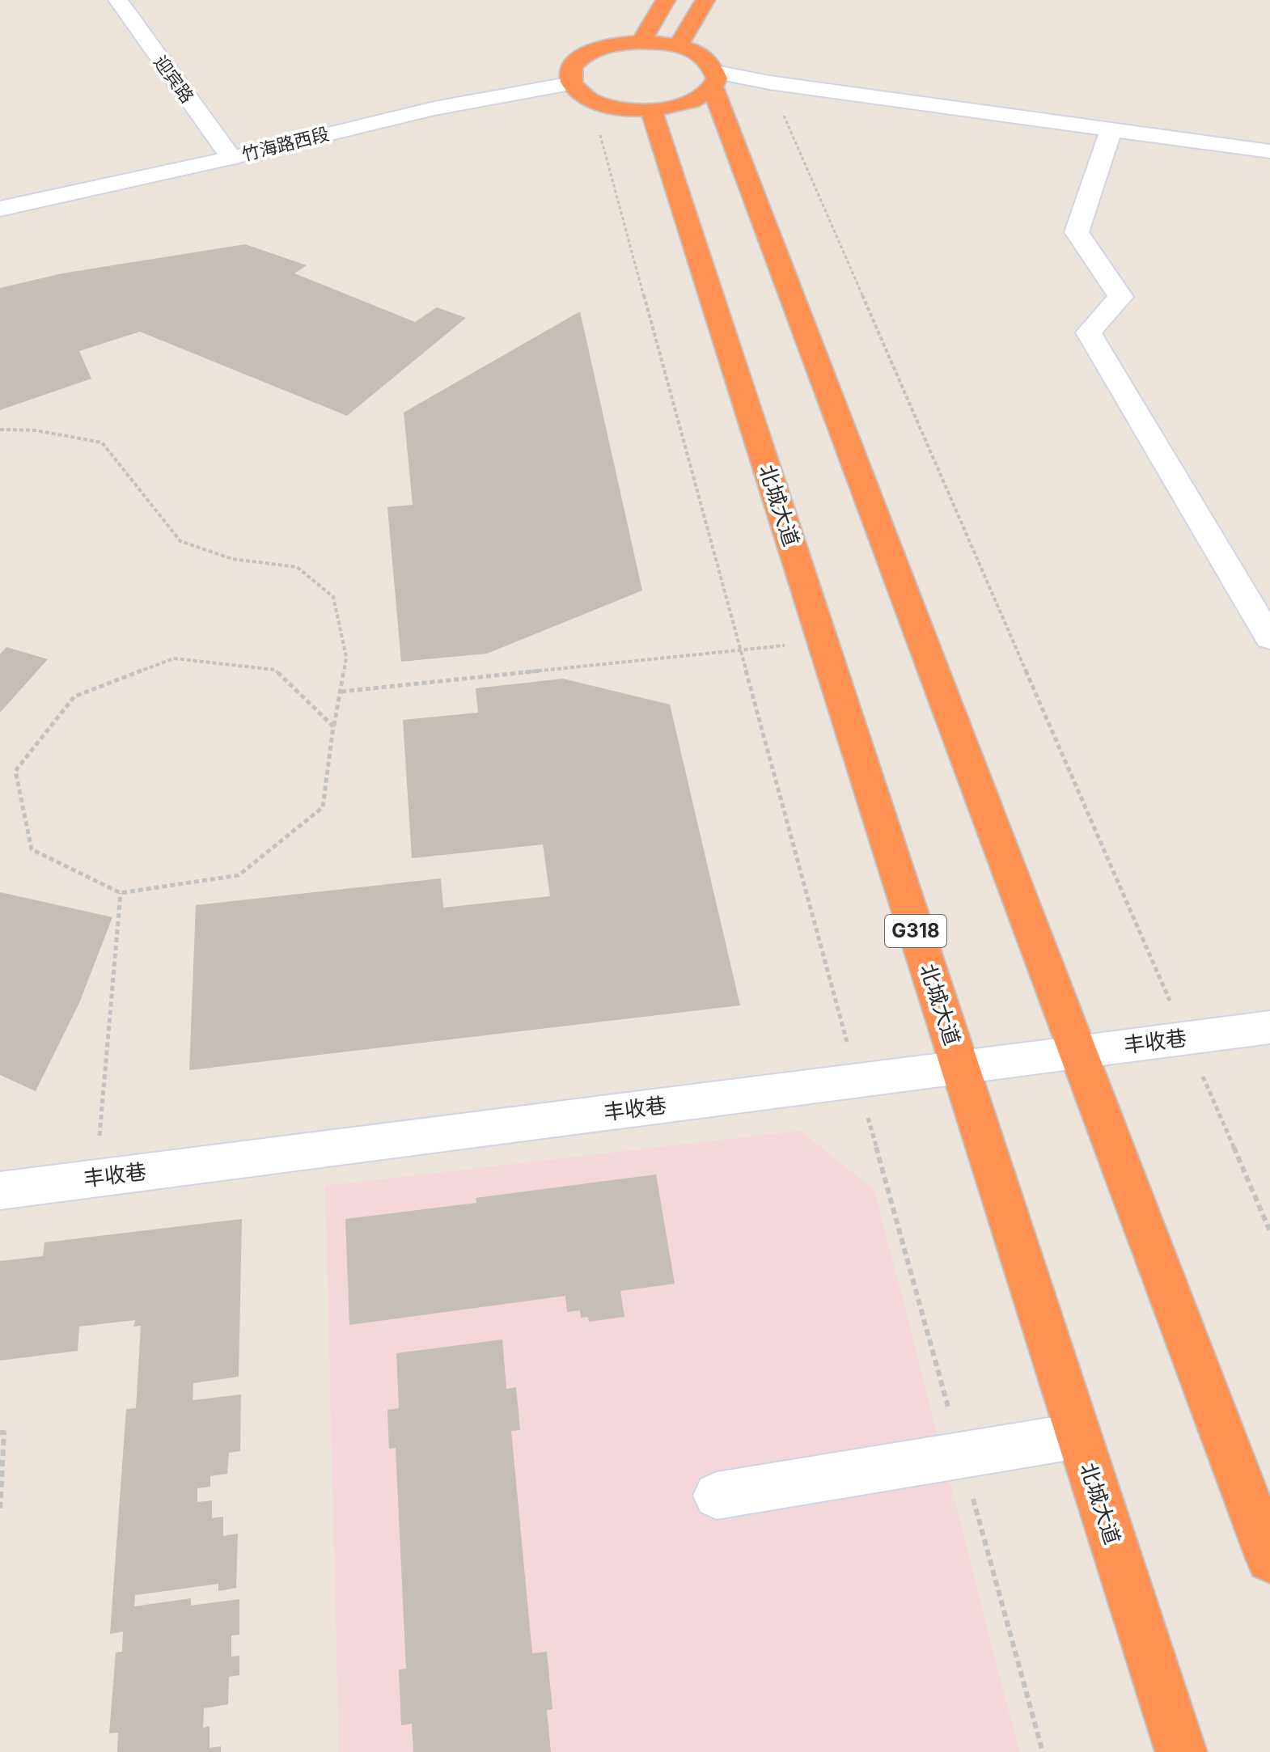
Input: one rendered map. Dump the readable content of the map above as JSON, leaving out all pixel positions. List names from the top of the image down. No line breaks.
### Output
{"streets":{"highway":["北城大道","G318"],"street":["迎宾路","竹海路西段","丰收巷"]},"crossings":[["迎宾路","竹海路西段"],["北城大道","丰收巷"]]}
